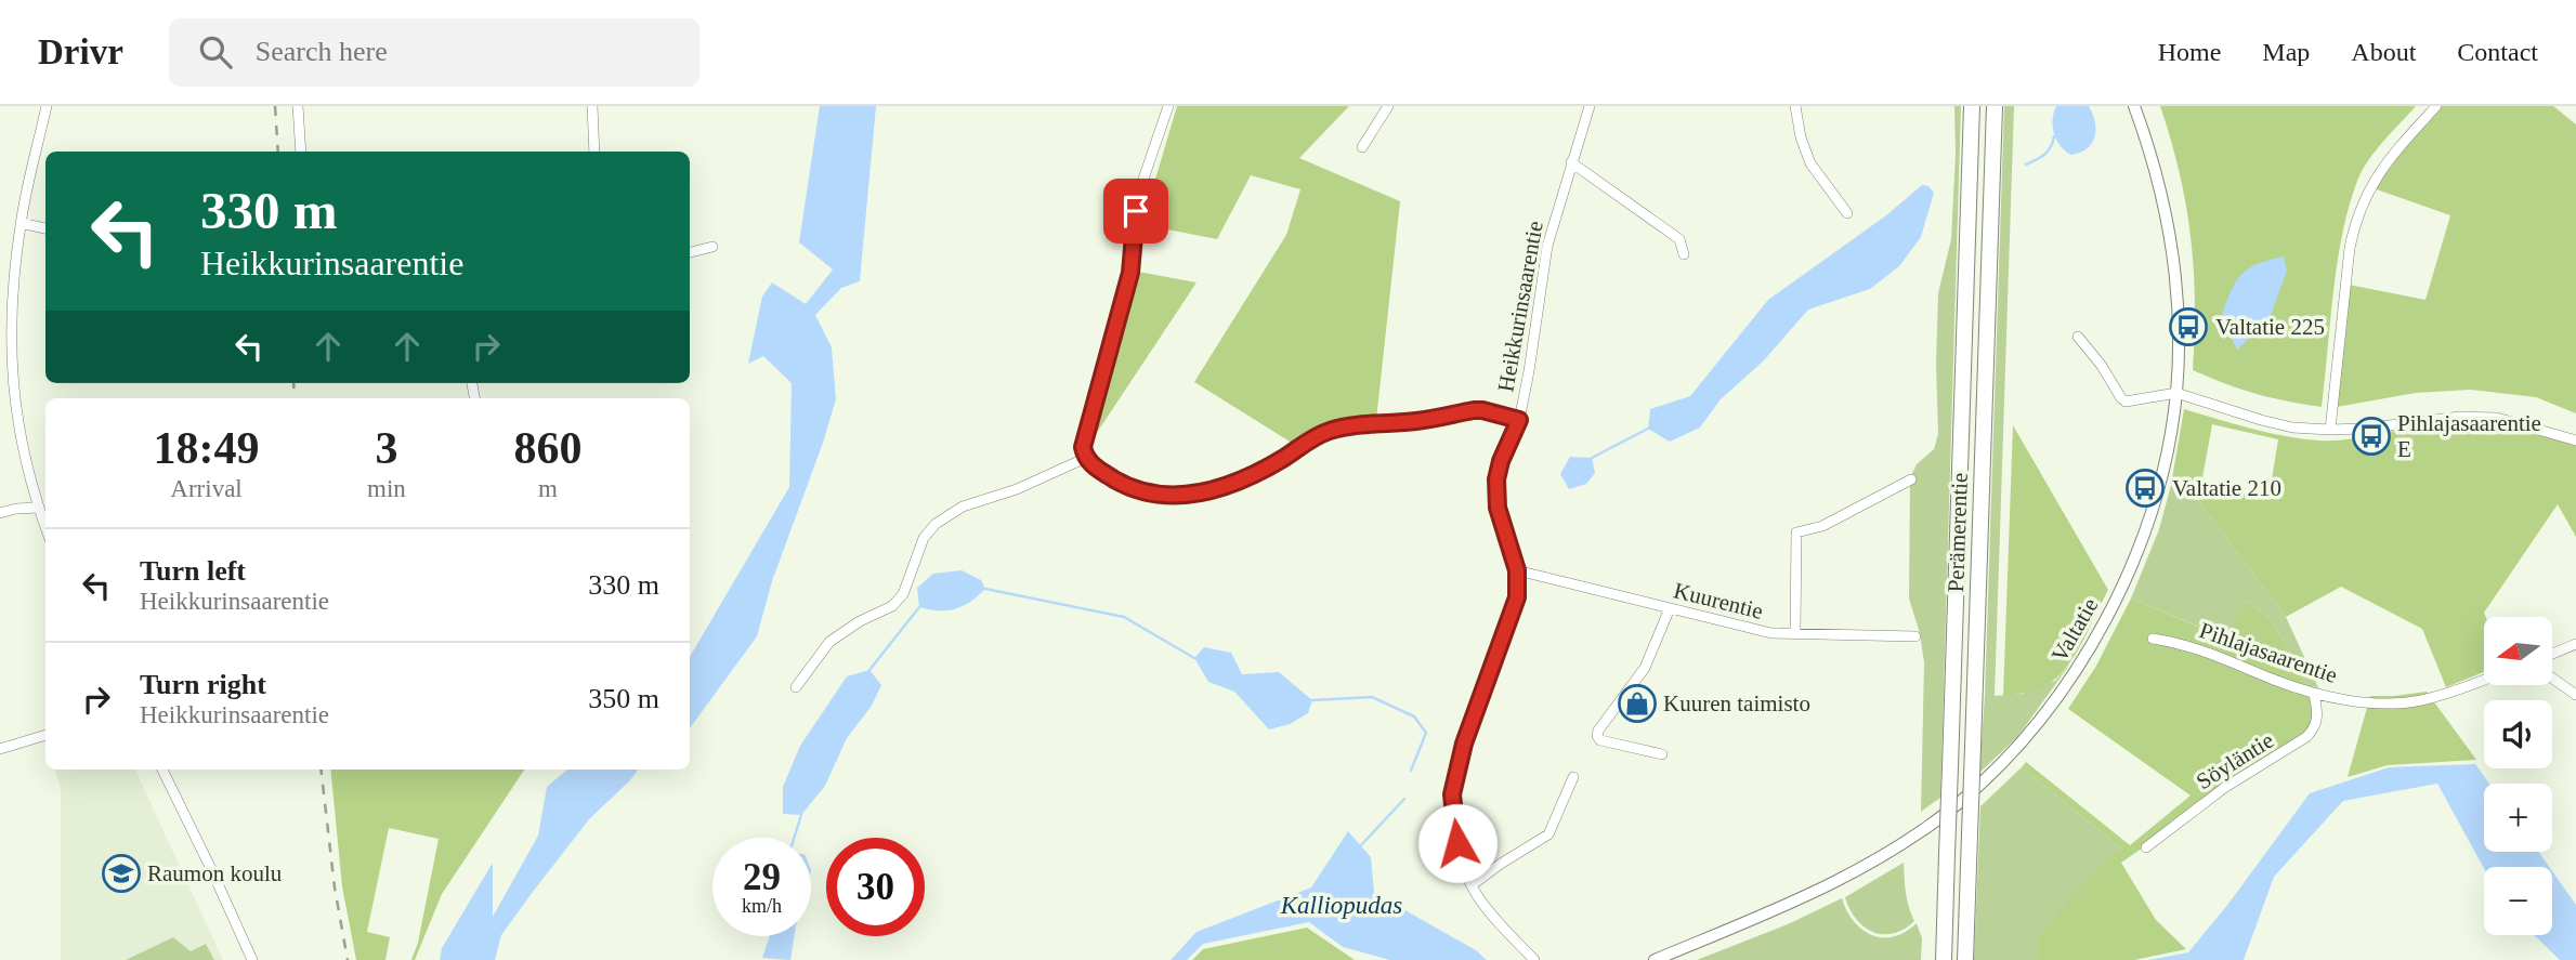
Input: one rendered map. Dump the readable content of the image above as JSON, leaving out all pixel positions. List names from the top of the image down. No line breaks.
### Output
{"streets":{"highway":["Perämerentie"],"main road":["Valtatie"],"street":["Heikkurinsaarentie","Kuurentie","Pihlajasaarentie","Söyläntie"]},"crossings":[["Pihlajasaarentie","Söyläntie"]],"water":["Kalliopudas"],"places":{"bus stop":["Valtatie 225","Pihlajasaarentie E","Valtatie 210"],"shop":["Kuuren taimisto"],"school or university":["Raumon koulu"]},"north":"left","page":{"header":"Drivr","search":"Search here","nav":["Home","Map","About","Contact"],"turn":["330 m","Heikkurinsaarentie"],"eta":["18:49","Arrival","3","min","860","m"],"list":[{"name":"Turn left","note":"Heikkurinsaarentie","value":"330 m"},{"name":"Turn right","note":"Heikkurinsaarentie","value":"350 m"}],"map_buttons":["+","−"],"speed":"29 km/h","limit":"30"}}
